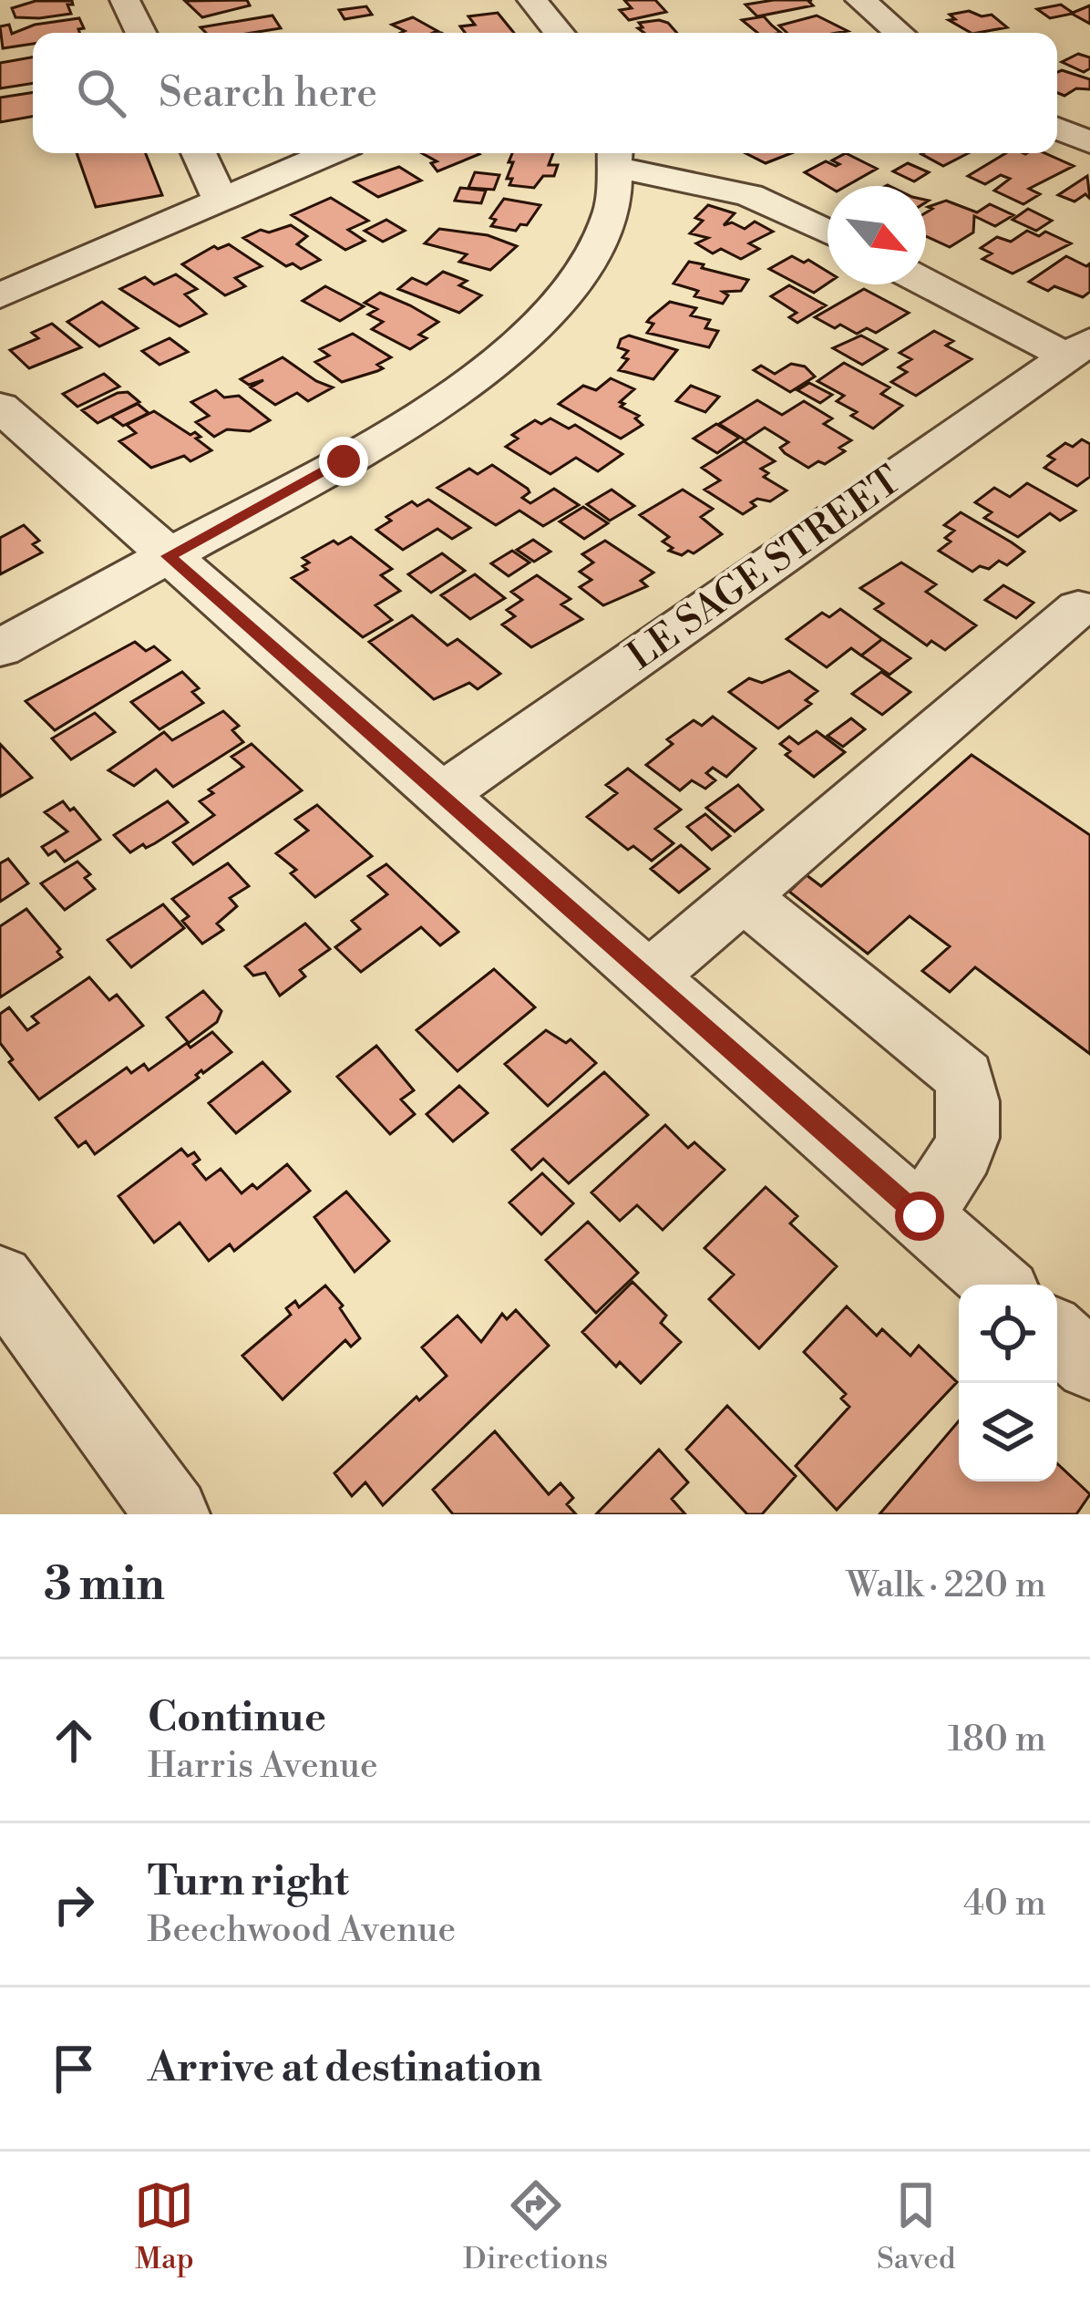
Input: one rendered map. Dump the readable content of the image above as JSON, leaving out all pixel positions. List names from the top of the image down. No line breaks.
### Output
{"streets":{"street":["LE SAGE STREET"]},"north":"bottom right","page":{"search":"Search here","heading":["3 min","Walk · 220 m"],"list":[["Continue","Harris Avenue","180 m"],["Turn right","Beechwood Avenue","40 m"],"Arrive at destination"],"nav":["Map","Directions","Saved"]}}
